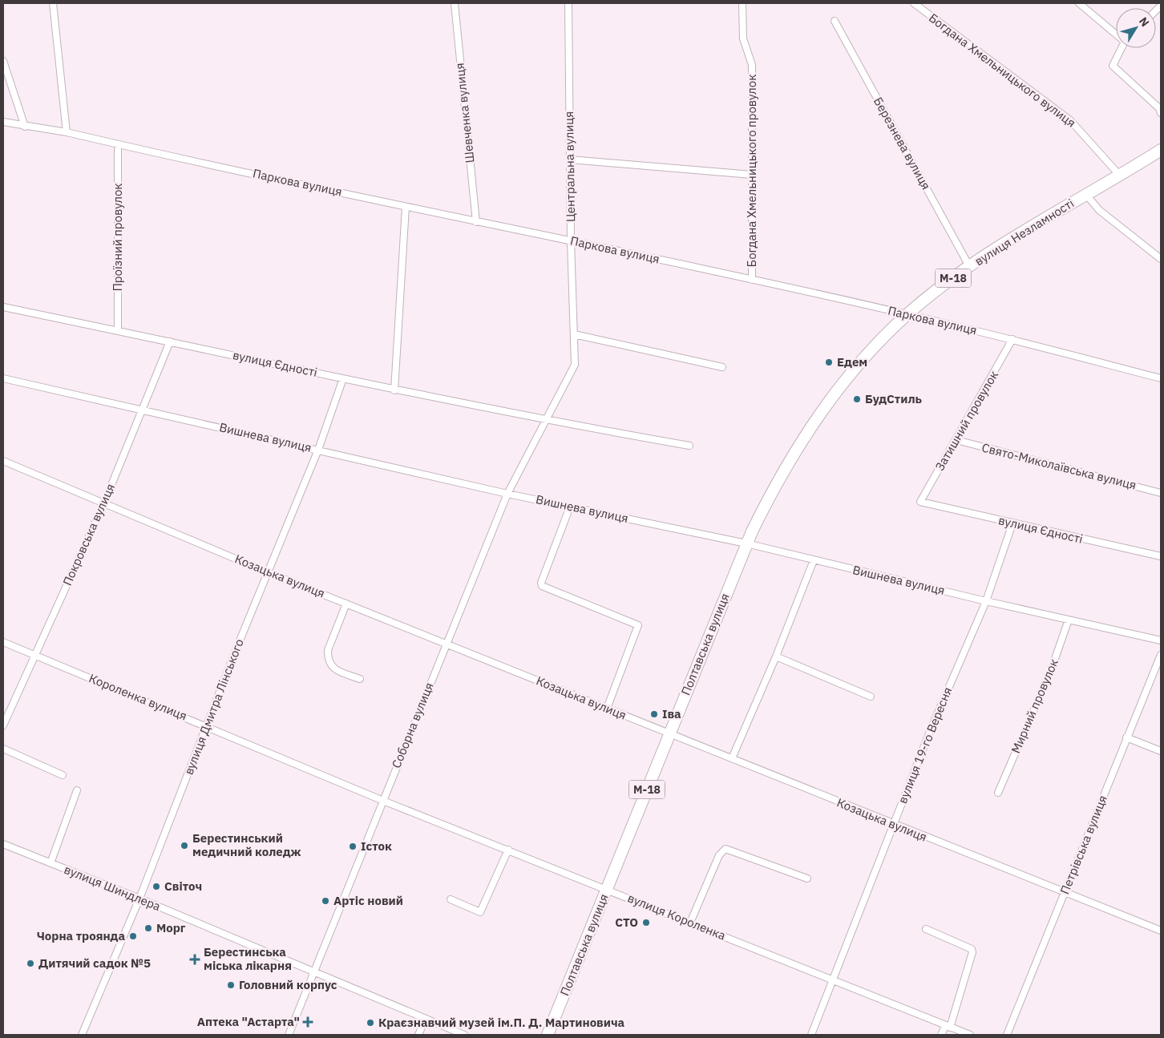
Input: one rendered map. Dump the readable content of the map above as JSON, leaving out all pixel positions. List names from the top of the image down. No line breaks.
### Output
{"streets":{"highway":["вулиця Незламності","М-18","Полтавська вулиця"],"street":["Богдана Хмельницького вулиця","Шевченка вулиця","Березнева вулиця","Центральна вулиця","Богдана Хмельницького провулок","Паркова вулиця","Проїзний провулок","вулиця Єдності","Затишний провулок","Вишнева вулиця","Свято-Миколаївська вулиця","Покровська вулиця","Козацька вулиця","Короленка вулиця","Мирний провулок","вулиця Дмитра Лінського","Соборна вулиця","вулиця 19-го Вересня","Петрівська вулиця","вулиця Шиндлера","вулиця Короленка"]},"crossings":[["Богдана Хмельницького вулиця","вулиця Незламності"],["Шевченка вулиця","Паркова вулиця"],["Березнева вулиця","вулиця Незламності"],["Центральна вулиця","Паркова вулиця"],["Центральна вулиця","вулиця Єдності"],["Центральна вулиця","Соборна вулиця"],["Богдана Хмельницького провулок","Паркова вулиця"],["Паркова вулиця","вулиця Незламності"],["Паркова вулиця","Проїзний провулок"],["Паркова вулиця","Затишний провулок"],["вулиця Незламності","Полтавська вулиця"],["Проїзний провулок","вулиця Єдності"],["вулиця Єдності","Затишний провулок"],["вулиця Єдності","Покровська вулиця"],["вулиця Єдності","вулиця Дмитра Лінського"],["вулиця Єдності","Соборна вулиця"],["вулиця Єдності","вулиця 19-го Вересня"],["Затишний провулок","Свято-Миколаївська вулиця"],["Вишнева вулиця","Покровська вулиця"],["Вишнева вулиця","Полтавська вулиця"],["Вишнева вулиця","Мирний провулок"],["Вишнева вулиця","вулиця Дмитра Лінського"],["Вишнева вулиця","Соборна вулиця"],["Вишнева вулиця","вулиця 19-го Вересня"],["Покровська вулиця","Козацька вулиця"],["Покровська вулиця","Короленка вулиця"],["Козацька вулиця","Полтавська вулиця"],["Козацька вулиця","вулиця Дмитра Лінського"],["Козацька вулиця","Соборна вулиця"],["Козацька вулиця","вулиця 19-го Вересня"],["Козацька вулиця","Петрівська вулиця"],["Полтавська вулиця","вулиця Короленка"],["Короленка вулиця","вулиця Дмитра Лінського"],["Короленка вулиця","Соборна вулиця"],["Короленка вулиця","вулиця Короленка"],["вулиця Дмитра Лінського","вулиця Шиндлера"],["Соборна вулиця","вулиця Шиндлера"],["Соборна вулиця","вулиця Короленка"],["вулиця 19-го Вересня","вулиця Короленка"]],"places":{"other":["Едем","БудСтиль","Іва","Берестинський медичний коледж","Істок","Світоч","Артіс новий","СТО","Морг","Чорна троянда","Дитячий садок №5","Головний корпус","Краєзнавчий музей ім.П. Д. Мартиновича"],"health":["Берестинська міська лікарня","Аптека \"Астарта\""]},"north":"top right"}
